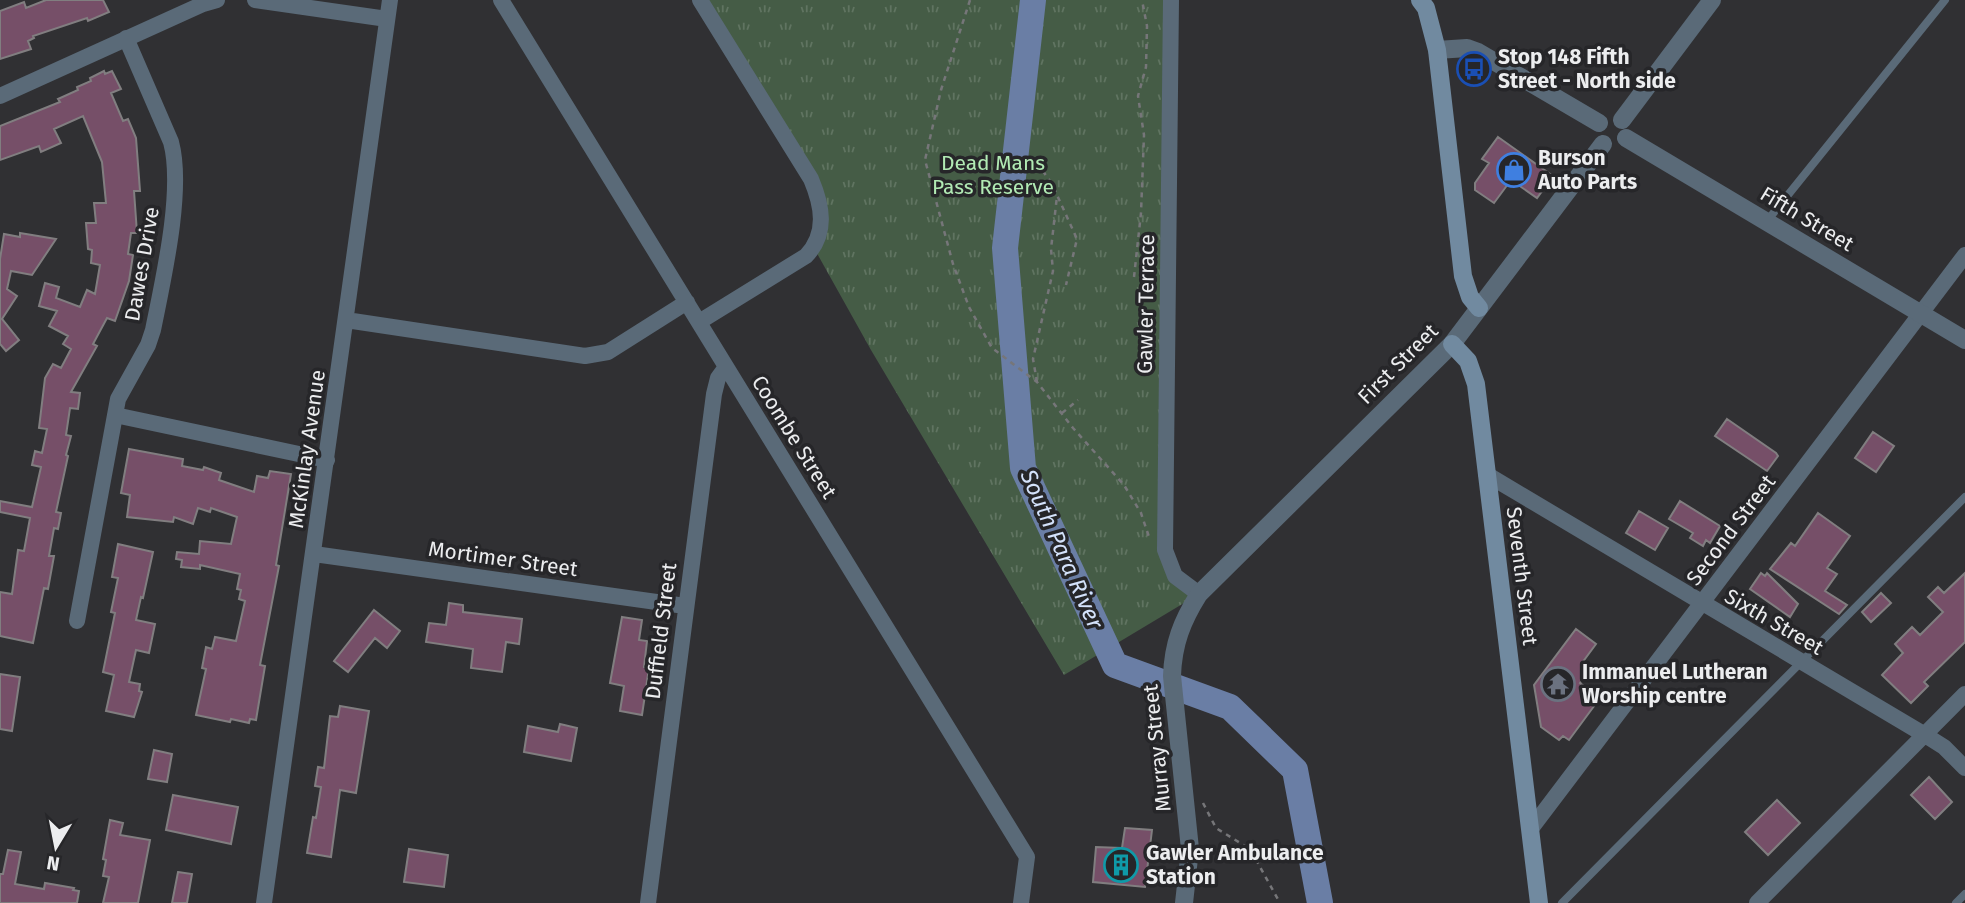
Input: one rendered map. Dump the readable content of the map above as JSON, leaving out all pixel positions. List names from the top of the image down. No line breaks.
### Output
{"streets":{"main road":["Seventh Street"],"street":["Fifth Street","Dawes Drive","Gawler Terrace","First Street","Coombe Street","McKinlay Avenue","Second Street","Mortimer Street","Sixth Street","Duffield Street","Murray Street"]},"crossings":[["Fifth Street","First Street"],["Fifth Street","Second Street"],["Gawler Terrace","First Street"],["Gawler Terrace","Murray Street"],["First Street","Seventh Street"],["First Street","Murray Street"],["Coombe Street","Duffield Street"],["McKinlay Avenue","Mortimer Street"],["Second Street","Seventh Street"],["Second Street","Sixth Street"],["Mortimer Street","Duffield Street"],["Seventh Street","Sixth Street"]],"water":["South Para River"],"parks":["Dead Mans Pass Reserve"],"places":{"bus stop":["Stop 148 Fifth Street - North side"],"shop":["Burson Auto Parts"],"temple":["Immanuel Lutheran Worship centre"],"building":["Gawler Ambulance Station"]},"north":"bottom"}
